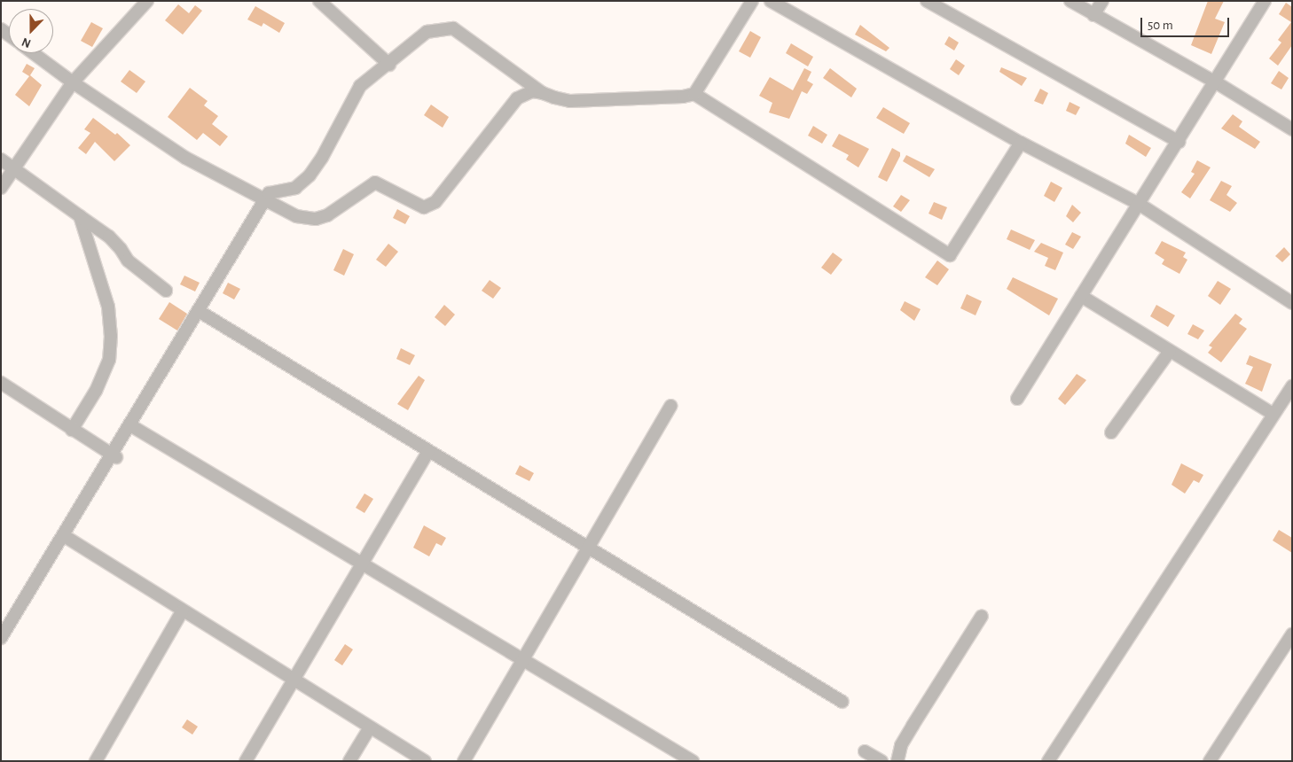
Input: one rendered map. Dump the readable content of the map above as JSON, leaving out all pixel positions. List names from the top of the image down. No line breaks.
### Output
{"scale_bar":"50 m","north":"bottom"}
